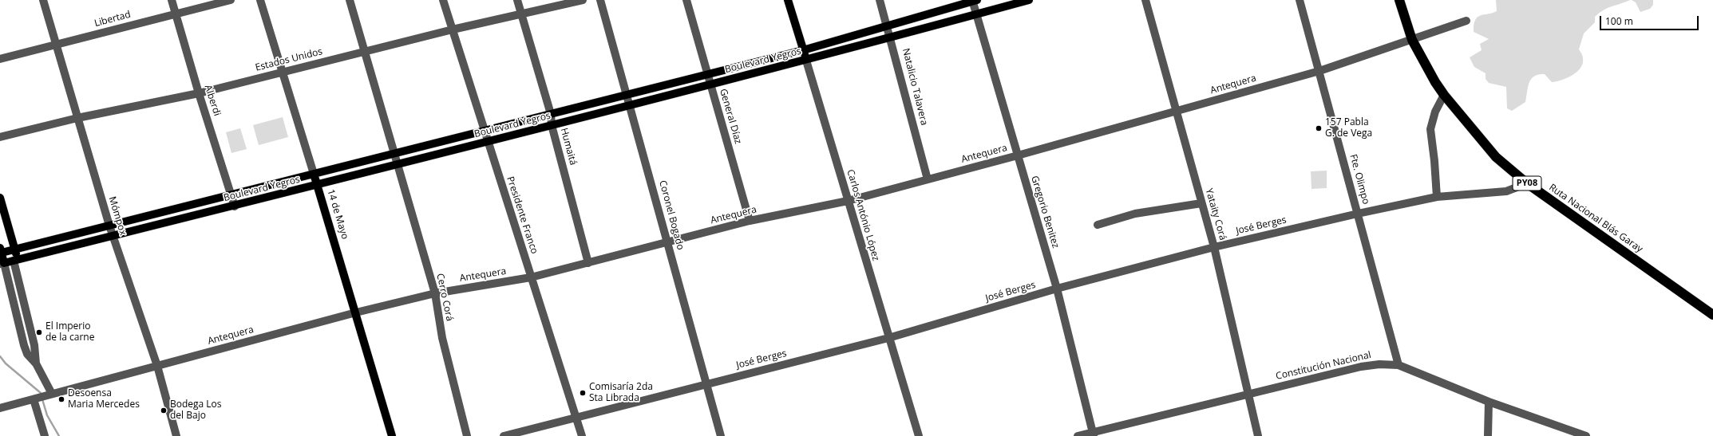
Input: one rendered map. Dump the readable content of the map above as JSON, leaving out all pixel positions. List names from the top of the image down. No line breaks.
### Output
{"streets":{"highway":["PY08","Ruta Nacional Blás Garay"],"main road":["Boulevard Yegros","14 de Mayo","Carlos António López"],"street":["Libertad","Estados Unidos","Antequera","Natalicio Talavera","Alberdi","General Díaz","Humaitá","Fte. Olimpo","Gregorio Benitez","Yataity Corá","Presidente Franco","Coronel Bogado","Mómpox","José Berges","Cerro Corá","Constitución Nacional"]},"crossings":[["Libertad","Alberdi"],["Libertad","Mómpox"],["Estados Unidos","Alberdi"],["Estados Unidos","Humaitá"],["Estados Unidos","14 de Mayo"],["Estados Unidos","Presidente Franco"],["Estados Unidos","Mómpox"],["Estados Unidos","Cerro Corá"],["Boulevard Yegros","Natalicio Talavera"],["Boulevard Yegros","Alberdi"],["Boulevard Yegros","General Díaz"],["Boulevard Yegros","Humaitá"],["Boulevard Yegros","Gregorio Benitez"],["Boulevard Yegros","14 de Mayo"],["Boulevard Yegros","Presidente Franco"],["Boulevard Yegros","Coronel Bogado"],["Boulevard Yegros","Carlos António López"],["Boulevard Yegros","Mómpox"],["Boulevard Yegros","Cerro Corá"],["Antequera","Natalicio Talavera"],["Antequera","General Díaz"],["Antequera","Humaitá"],["Antequera","Fte. Olimpo"],["Antequera","Gregorio Benitez"],["Antequera","14 de Mayo"],["Antequera","Yataity Corá"],["Antequera","Presidente Franco"],["Antequera","Coronel Bogado"],["Antequera","Carlos António López"],["Antequera","Mómpox"],["Antequera","Ruta Nacional Blás Garay"],["Antequera","Cerro Corá"],["Fte. Olimpo","José Berges"],["Fte. Olimpo","Constitución Nacional"],["Gregorio Benitez","José Berges"],["Gregorio Benitez","Constitución Nacional"],["Yataity Corá","José Berges"],["Yataity Corá","Constitución Nacional"],["Presidente Franco","José Berges"],["Coronel Bogado","José Berges"],["Carlos António López","José Berges"],["Ruta Nacional Blás Garay","José Berges"]],"places":["157 Pabla G. de Vega","El Imperio de la carne","Comisaría 2da Sta Librada","Desoensa Maria Mercedes","Bodega Los del Bajo"],"scale_bar":"100 m"}
